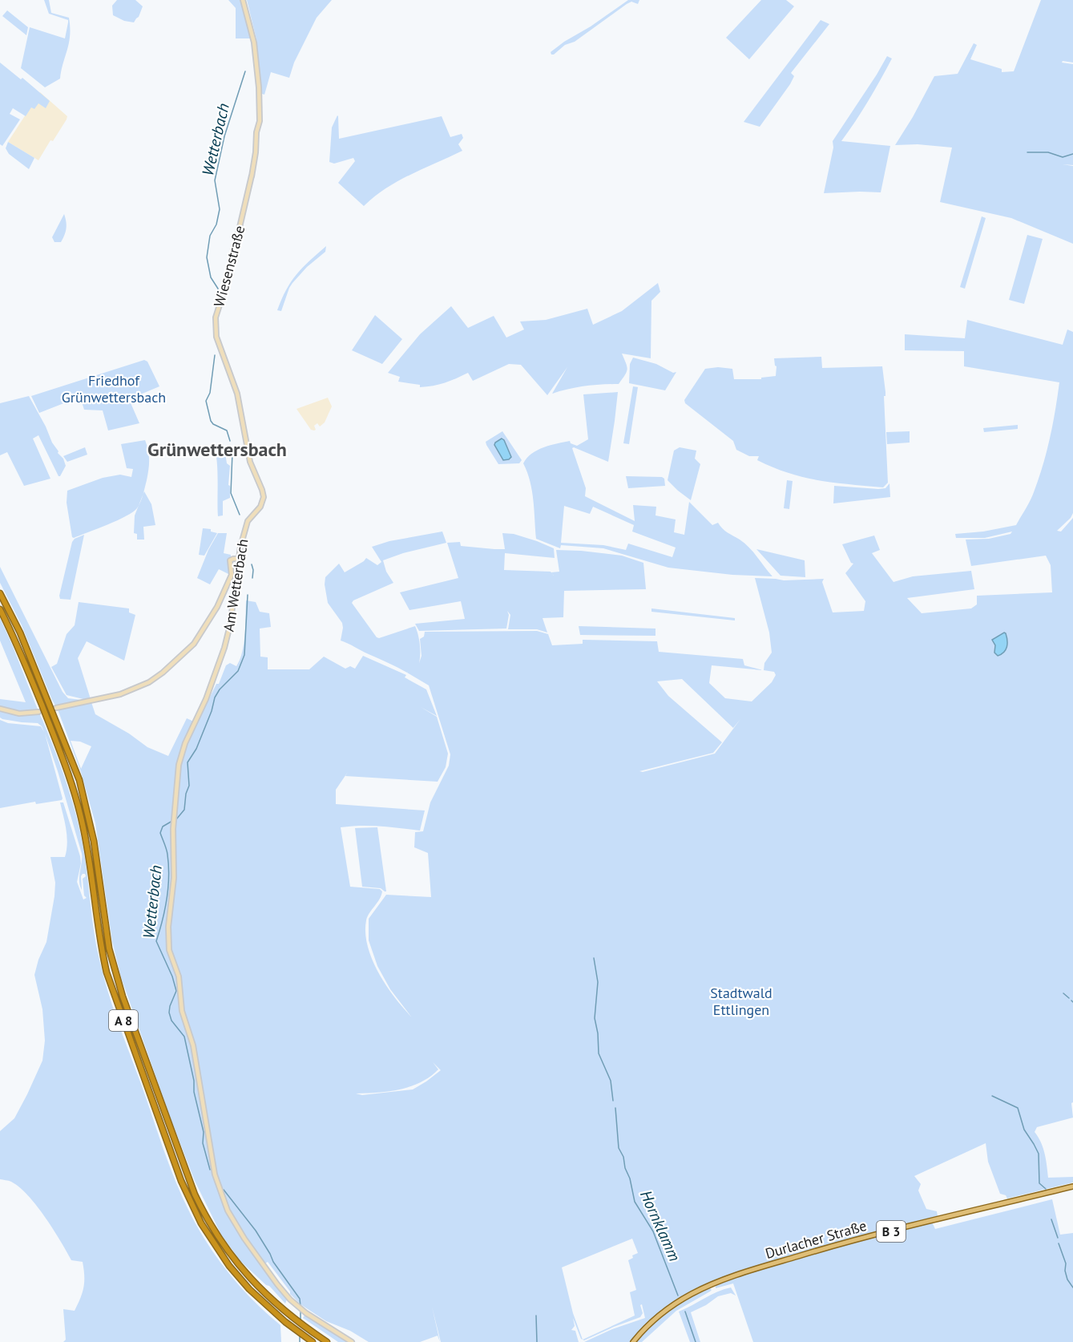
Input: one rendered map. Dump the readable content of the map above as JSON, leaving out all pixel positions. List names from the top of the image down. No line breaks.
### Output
{"streets":{"highway":["A 8"],"main road":["Wiesenstraße","Am Wetterbach","B 3","Durlacher Straße"]},"crossings":[["Wiesenstraße","Am Wetterbach"]],"districts":["Grünwettersbach"],"water":["Wetterbach","Hornklamm"],"parks":["Friedhof Grünwettersbach","Stadtwald Ettlingen"]}
